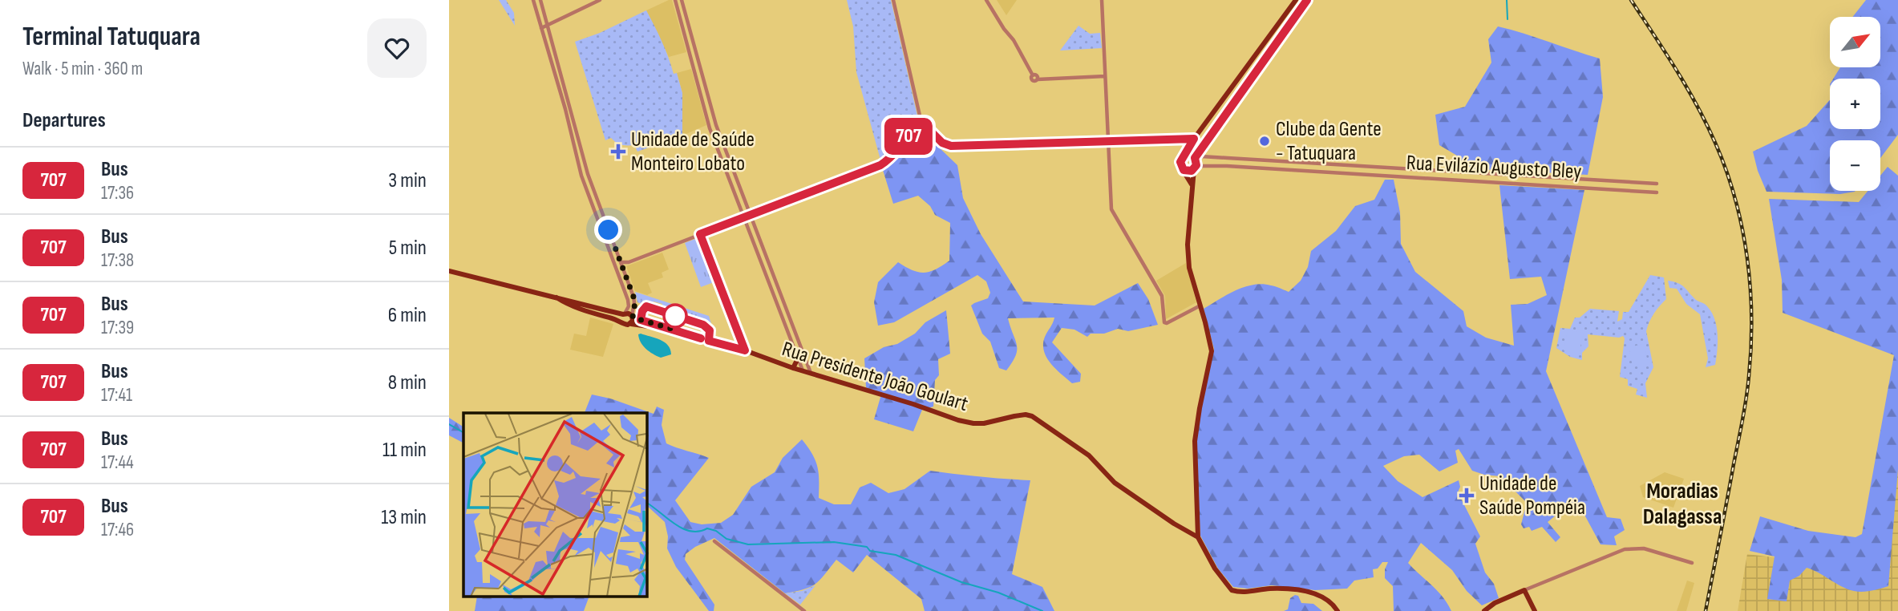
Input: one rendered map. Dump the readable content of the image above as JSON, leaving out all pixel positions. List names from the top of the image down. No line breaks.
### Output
{"streets":{"main road":["Rua Presidente João Goulart"],"street":["Rua Evilázio Augusto Bley"]},"districts":["Moradias Dalagassa"],"places":{"other":["Clube da Gente - Tatuquara"],"health":["Unidade de Saúde Monteiro Lobato","Unidade de Saúde Pompéia"]},"lines":["bus line 707"],"north":"top right","page":{"heading":[["Terminal Tatuquara","Walk · 5 min · 360 m"],"Departures"],"on_map":"707","map_buttons":["+","−"],"list":[{"mark":"707","name":"Bus","note":"17:36","value":"3 min"},{"mark":"707","name":"Bus","note":"17:38","value":"5 min"},{"mark":"707","name":"Bus","note":"17:39","value":"6 min"},{"mark":"707","name":"Bus","note":"17:41","value":"8 min"},{"mark":"707","name":"Bus","note":"17:44","value":"11 min"},{"mark":"707","name":"Bus","note":"17:46","value":"13 min"}]}}
